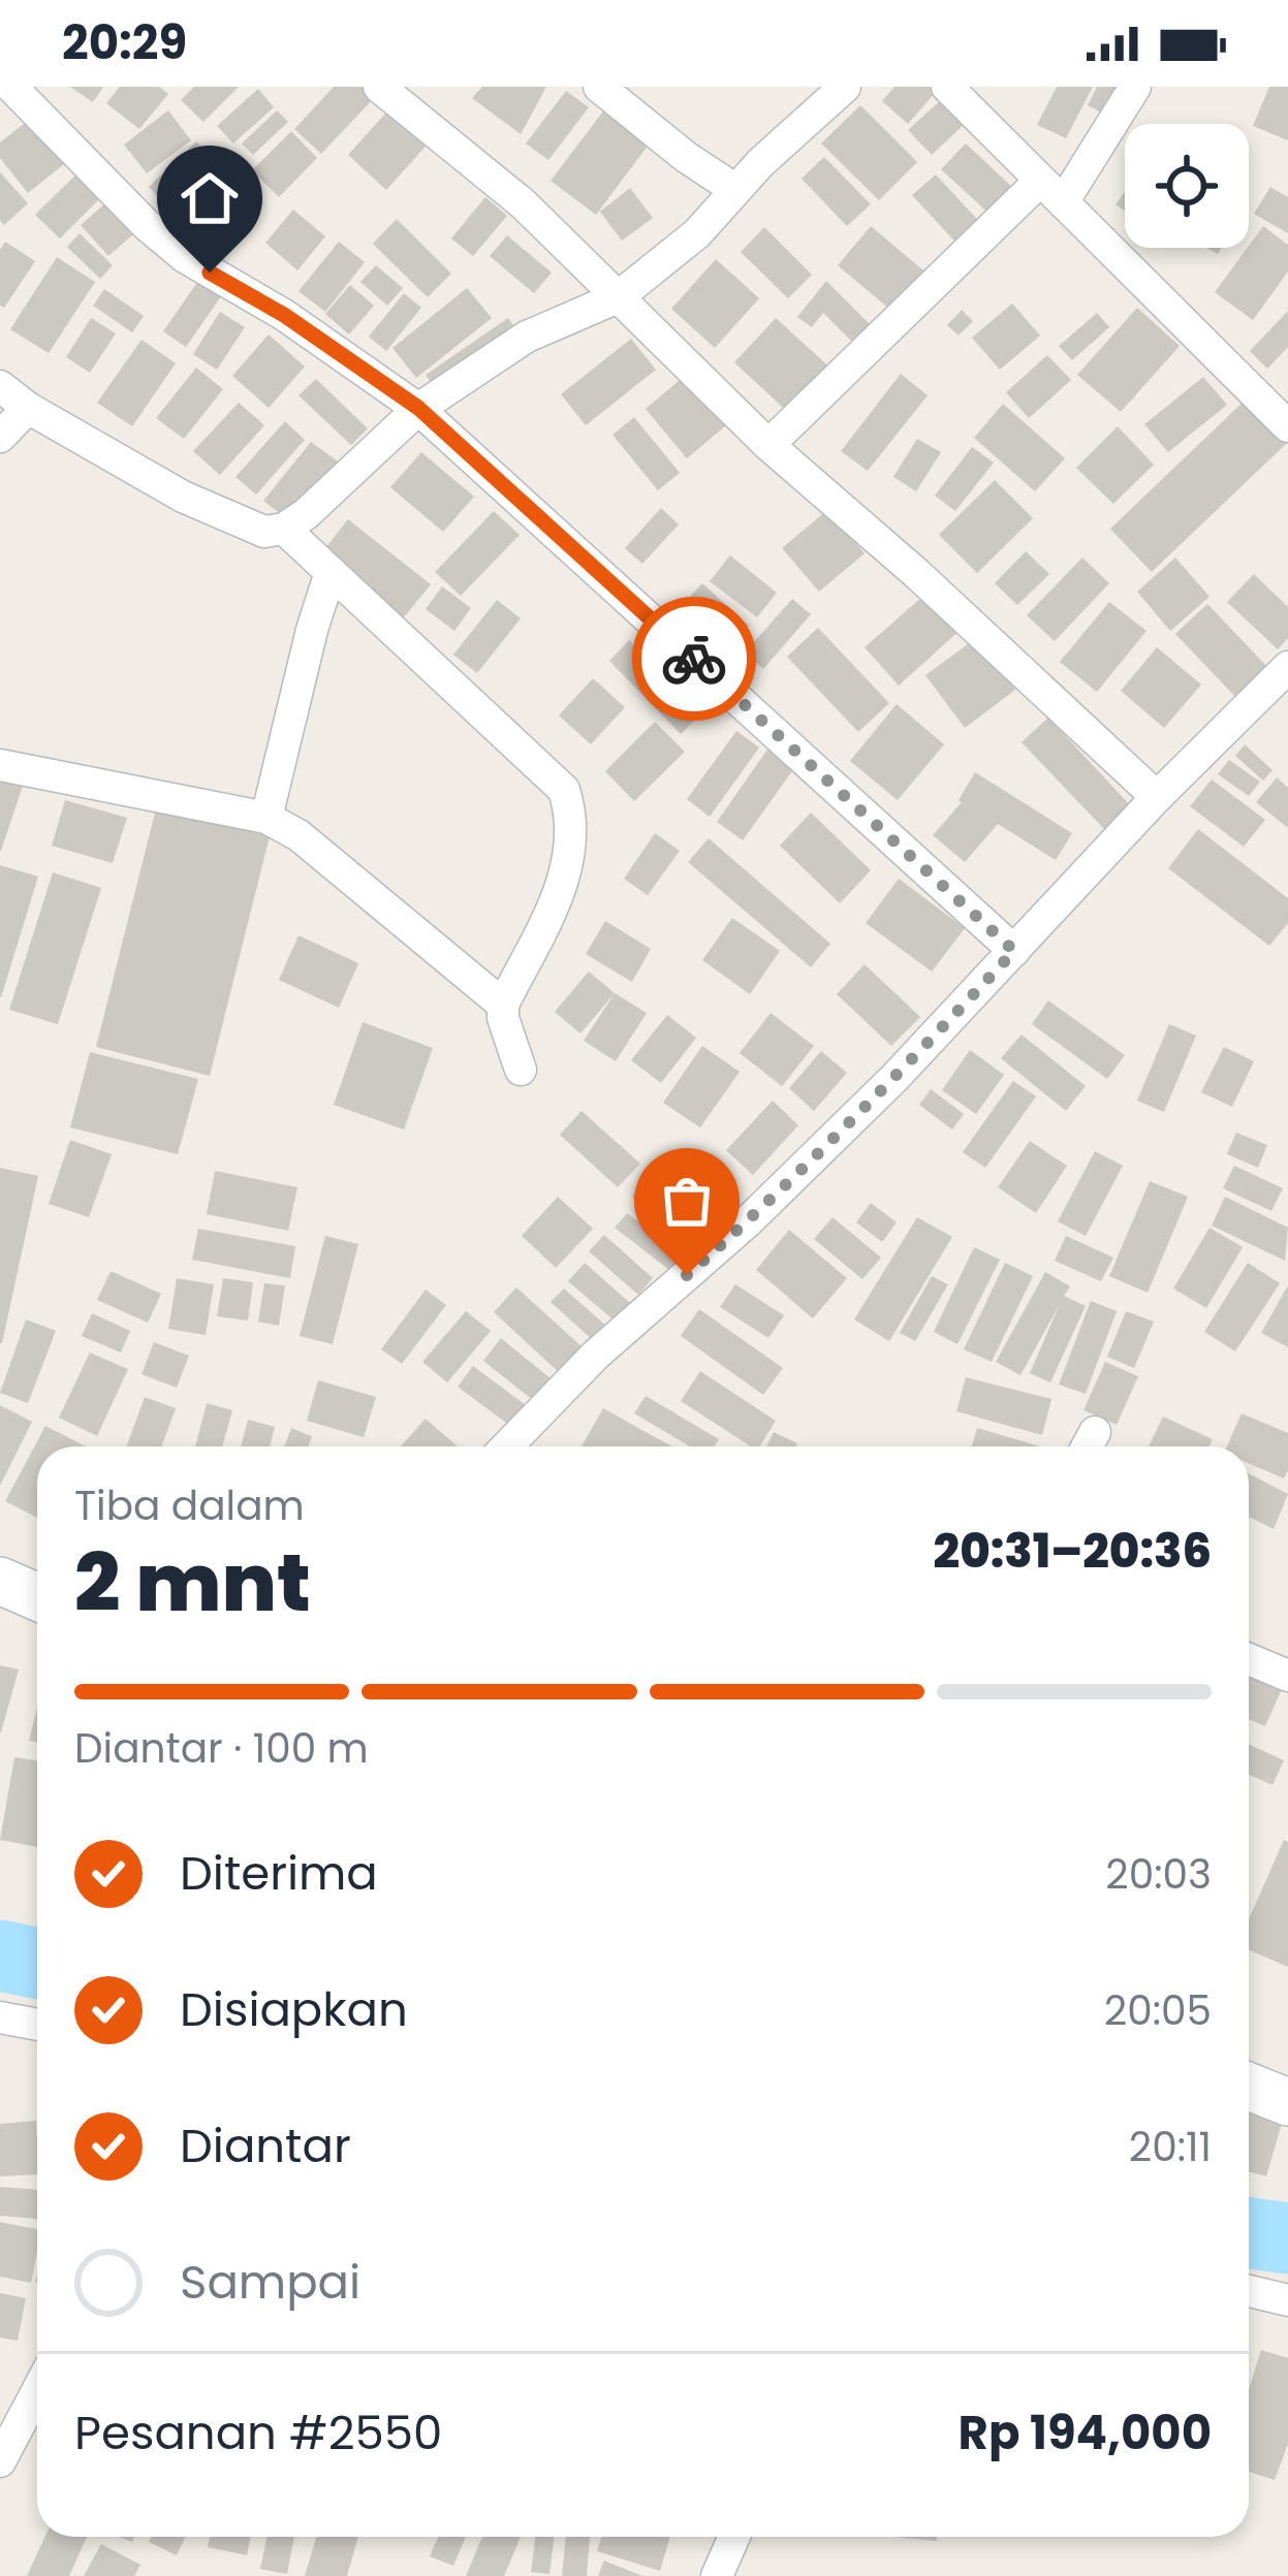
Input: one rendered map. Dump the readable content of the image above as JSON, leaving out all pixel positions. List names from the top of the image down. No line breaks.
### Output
{"page":{"status":"20:29","heading":["2 mnt","Tiba dalam","20:31–20:36"],"panel":["Pesanan #2550","Rp 194,000"],"bar":"Diantar · 100 m","list":[["Diterima","20:03"],["Disiapkan","20:05"],["Diantar","20:11"],"Sampai"]}}
